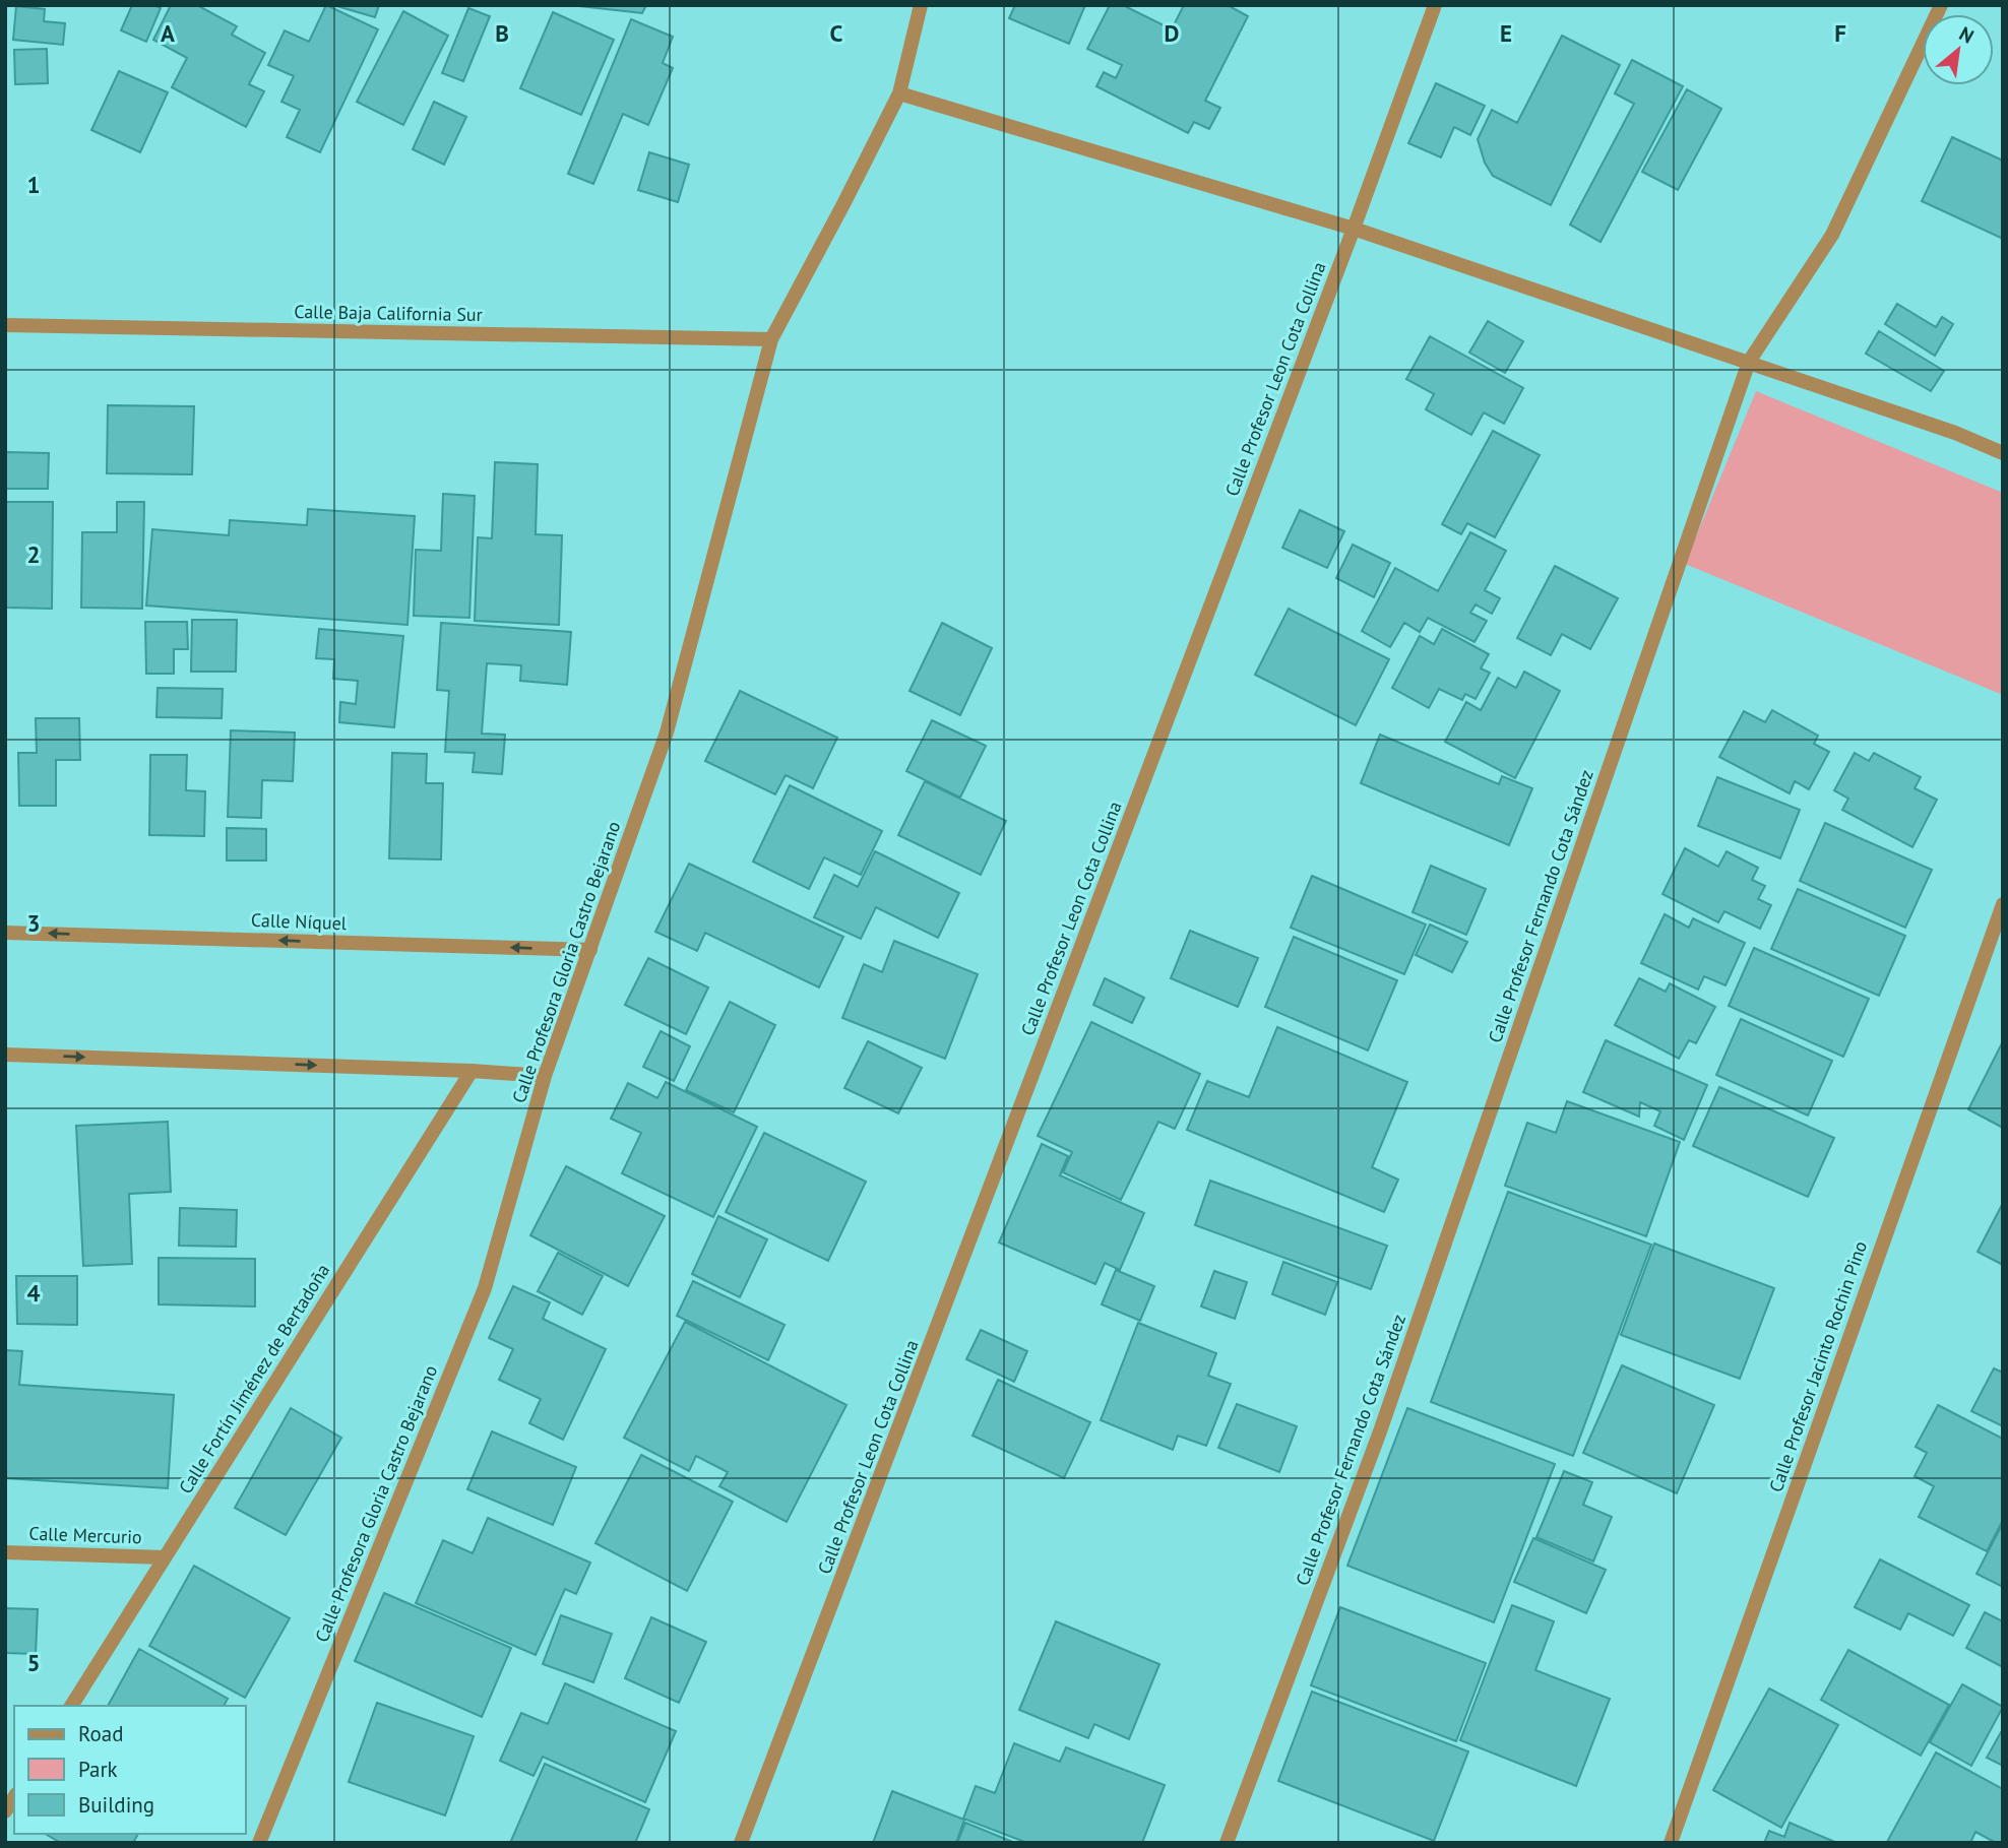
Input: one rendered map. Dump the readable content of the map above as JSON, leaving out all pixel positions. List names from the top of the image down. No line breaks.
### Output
{"streets":{"street":["Calle Baja California Sur","Calle Profesor Leon Cota Collina","Calle Profesor Fernando Cota Sández","Calle Níquel","Calle Profesora Gloria Castro Bejarano","Calle Profesor Jacinto Rochin Pino","Calle Fortín Jiménez de Bertadoña","Calle Mercurio"]},"crossings":[["Calle Baja California Sur","Calle Profesora Gloria Castro Bejarano"],["Calle Níquel","Calle Profesora Gloria Castro Bejarano"],["Calle Fortín Jiménez de Bertadoña","Calle Mercurio"]],"legend":["Road","Park","Building"],"north":"top right","grid":{"columns":["A","B","C","D","E","F"],"rows":["1","2","3","4","5"]}}
